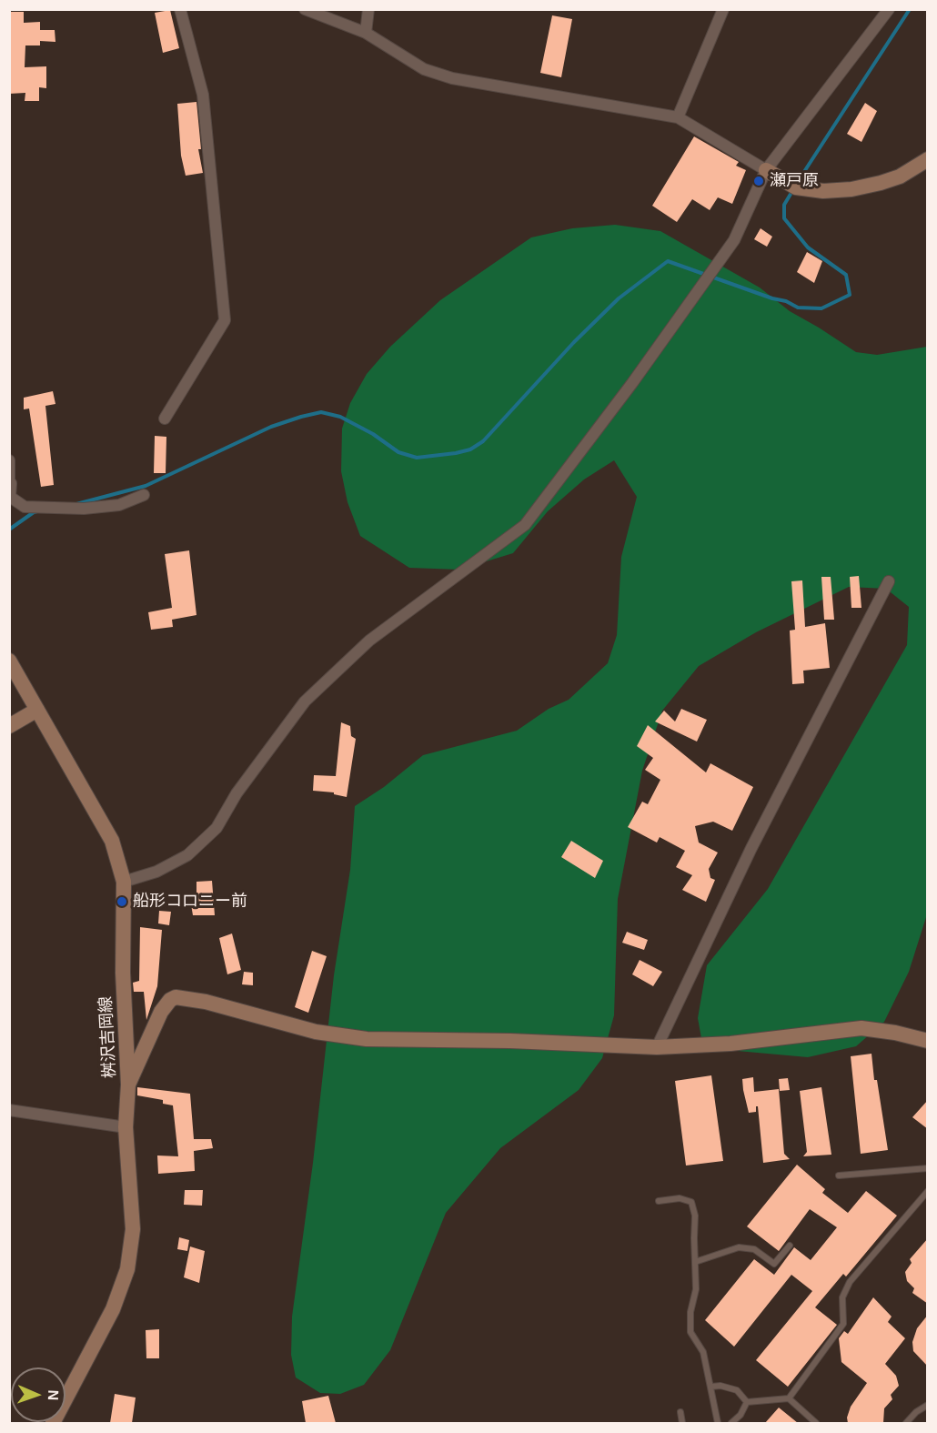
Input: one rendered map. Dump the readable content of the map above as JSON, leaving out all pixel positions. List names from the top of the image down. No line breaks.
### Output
{"streets":{"street":["桝沢吉岡線"]},"places":["瀬戸原","船形コロニー前"],"north":"right"}
